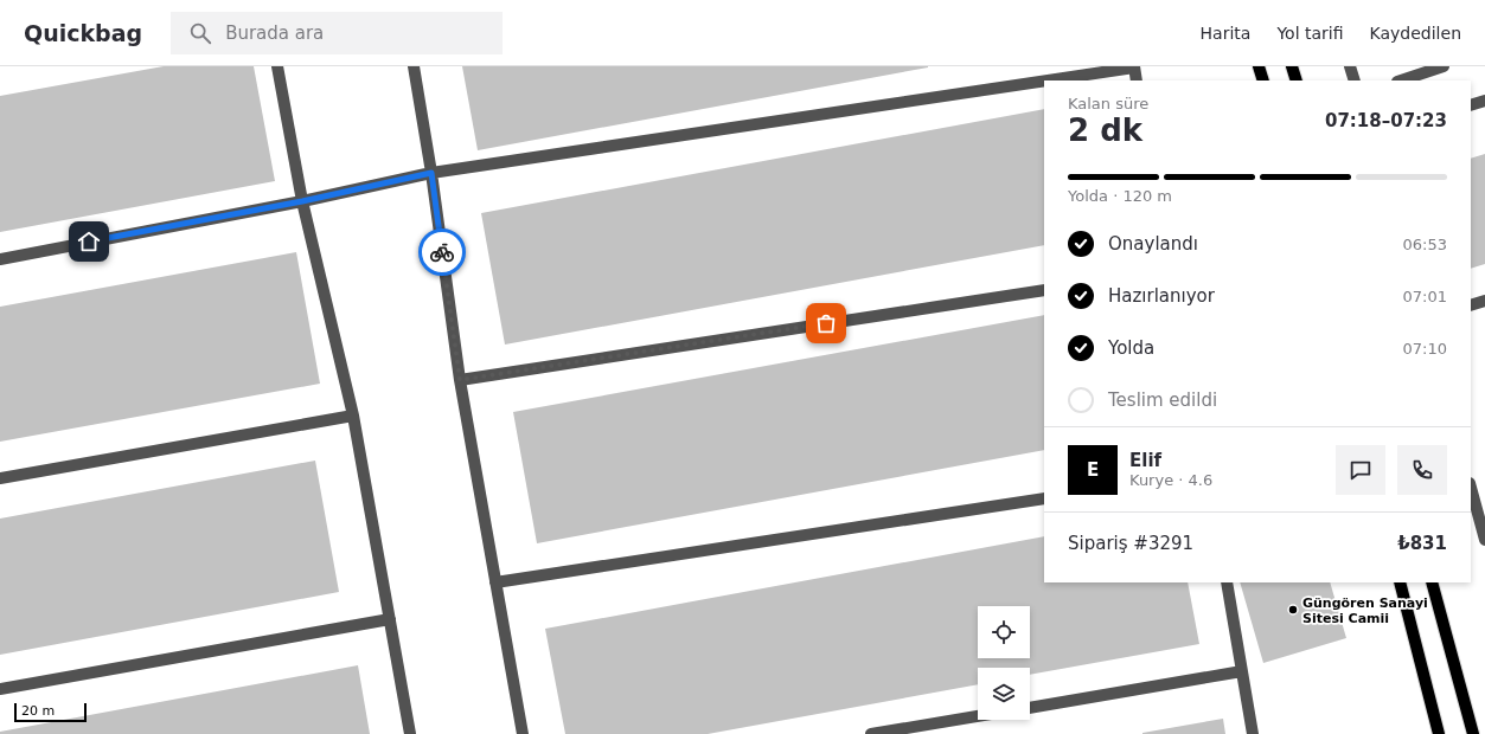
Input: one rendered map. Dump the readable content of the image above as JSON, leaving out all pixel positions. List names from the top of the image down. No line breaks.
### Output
{"places":["Güngören Sanayi Sitesi Camii"],"scale_bar":"20 m","page":{"header":"Quickbag","search":"Burada ara","nav":["Harita","Yol tarifi","Kaydedilen"],"heading":["2 dk","Kalan süre","07:18–07:23"],"panel":["Elif","Kurye · 4.6","Sipariş #3291","₺831"],"bar":"Yolda · 120 m","list":[["Onaylandı","06:53"],["Hazırlanıyor","07:01"],["Yolda","07:10"],"Teslim edildi"],"round":"E","scale":"20 m"}}
